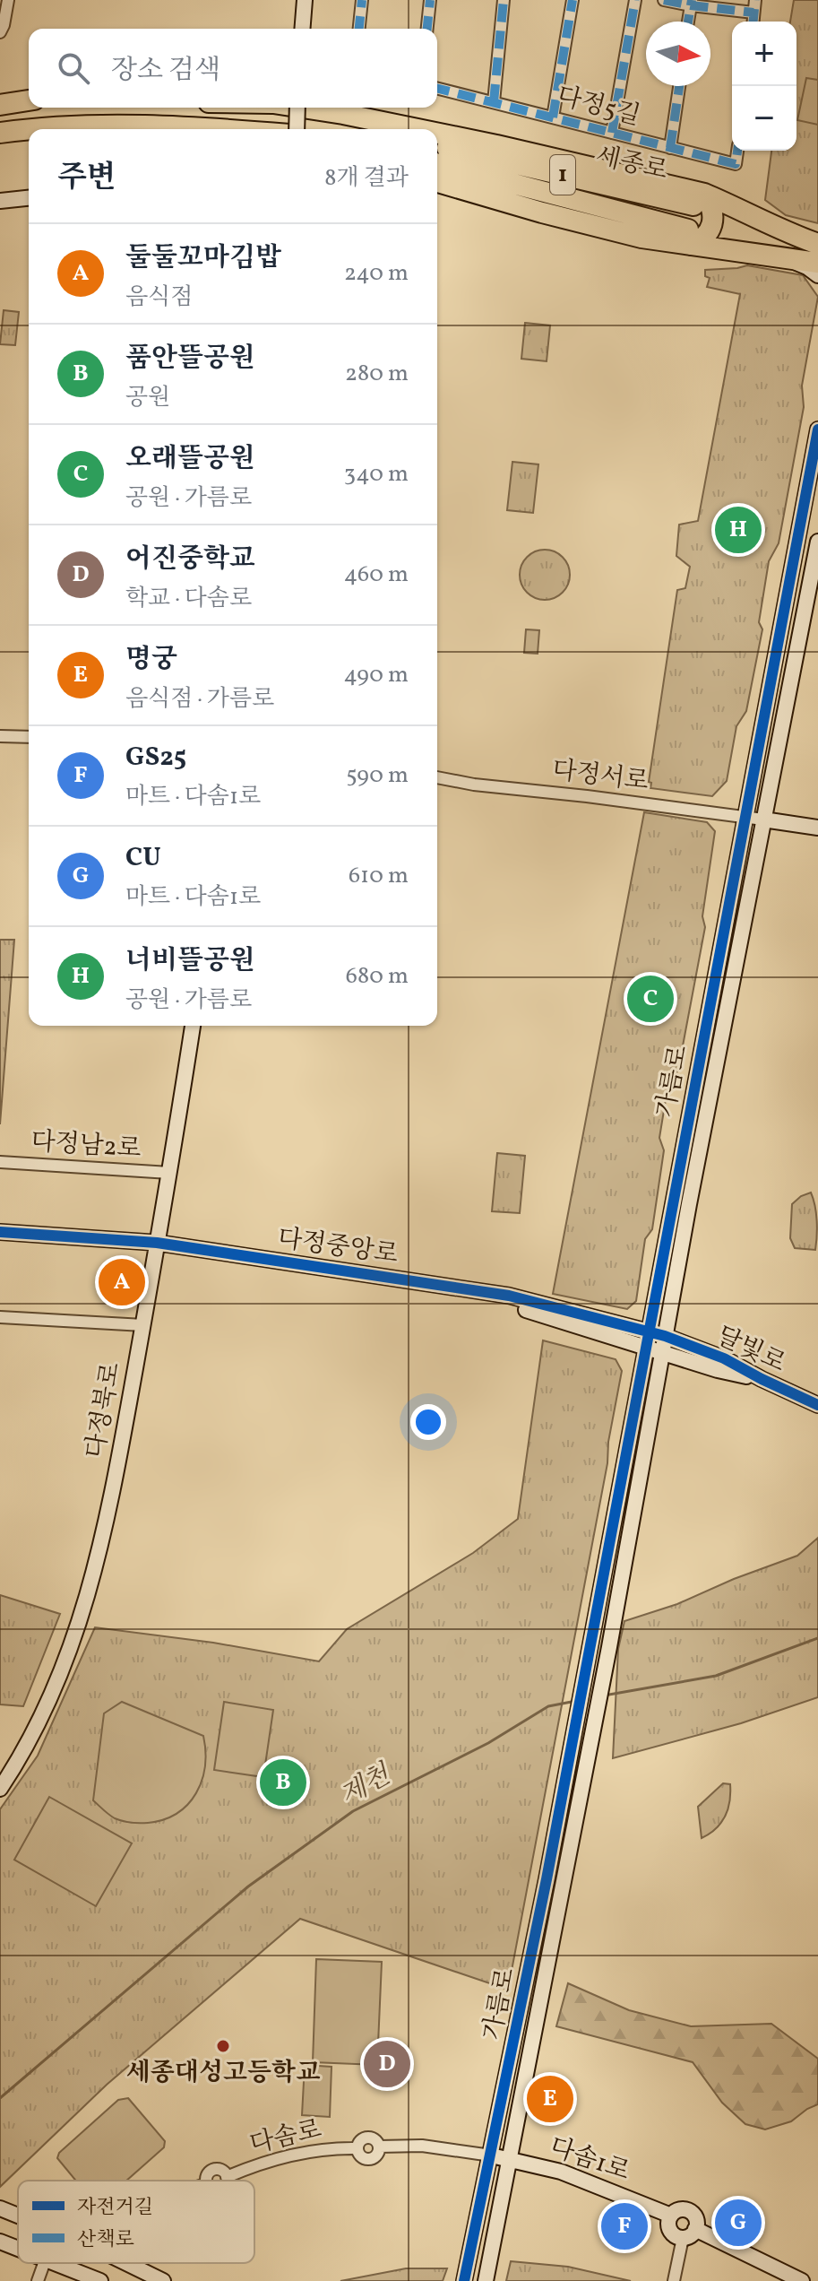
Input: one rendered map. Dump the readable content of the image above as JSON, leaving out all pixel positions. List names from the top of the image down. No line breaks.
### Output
{"streets":{"highway":["세종로","1"],"street":["다정5길","다정서로","가름로","다정남2로","다정중앙로","달빛로","다정북로","다솜로","다솜1로"]},"crossings":[["다정서로","가름로"],["가름로","다정중앙로"],["가름로","달빛로"],["가름로","다솜로"],["가름로","다솜1로"],["다정남2로","다정북로"],["다정중앙로","달빛로"],["다정중앙로","다정북로"],["다솜로","다솜1로"]],"water":["제천"],"places":["세종대성고등학교"],"legend":["자전거길","산책로"],"north":"right","page":{"map_buttons":["+","−"],"search":"장소 검색","heading":["주변","8개 결과"],"list":[{"mark":"A","name":"둘둘꼬마김밥","note":"음식점","value":"240 m"},{"mark":"B","name":"품안뜰공원","note":"공원","value":"280 m"},{"mark":"C","name":"오래뜰공원","note":"공원 · 가름로","value":"340 m"},{"mark":"D","name":"어진중학교","note":"학교 · 다솜로","value":"460 m"},{"mark":"E","name":"명궁","note":"음식점 · 가름로","value":"490 m"},{"mark":"F","name":"GS25","note":"마트 · 다솜1로","value":"590 m"},{"mark":"G","name":"CU","note":"마트 · 다솜1로","value":"610 m"},{"mark":"H","name":"너비뜰공원","note":"공원 · 가름로","value":"680 m"}],"pins":["H","C","A","B","D","E","G","F"]}}
